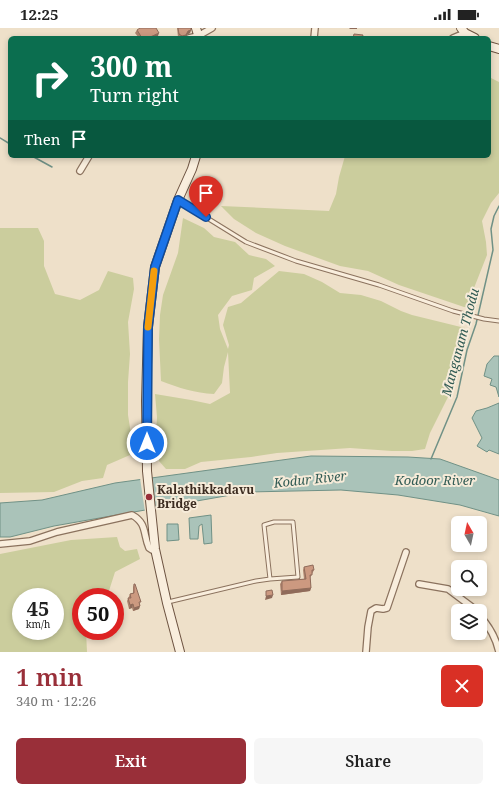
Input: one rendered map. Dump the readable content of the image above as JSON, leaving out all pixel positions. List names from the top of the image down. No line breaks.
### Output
{"water":["Manganam Thodu","Kodur River","Kodoor River"],"places":["Kalathikkadavu Bridge"],"north":"top","page":{"status":"12:25","turn":["300 m","Turn right"],"then":"Then","speed":"45 km/h","limit":"50","heading":["1 min","340 m · 12:26"],"buttons":["Exit","Share"]}}
